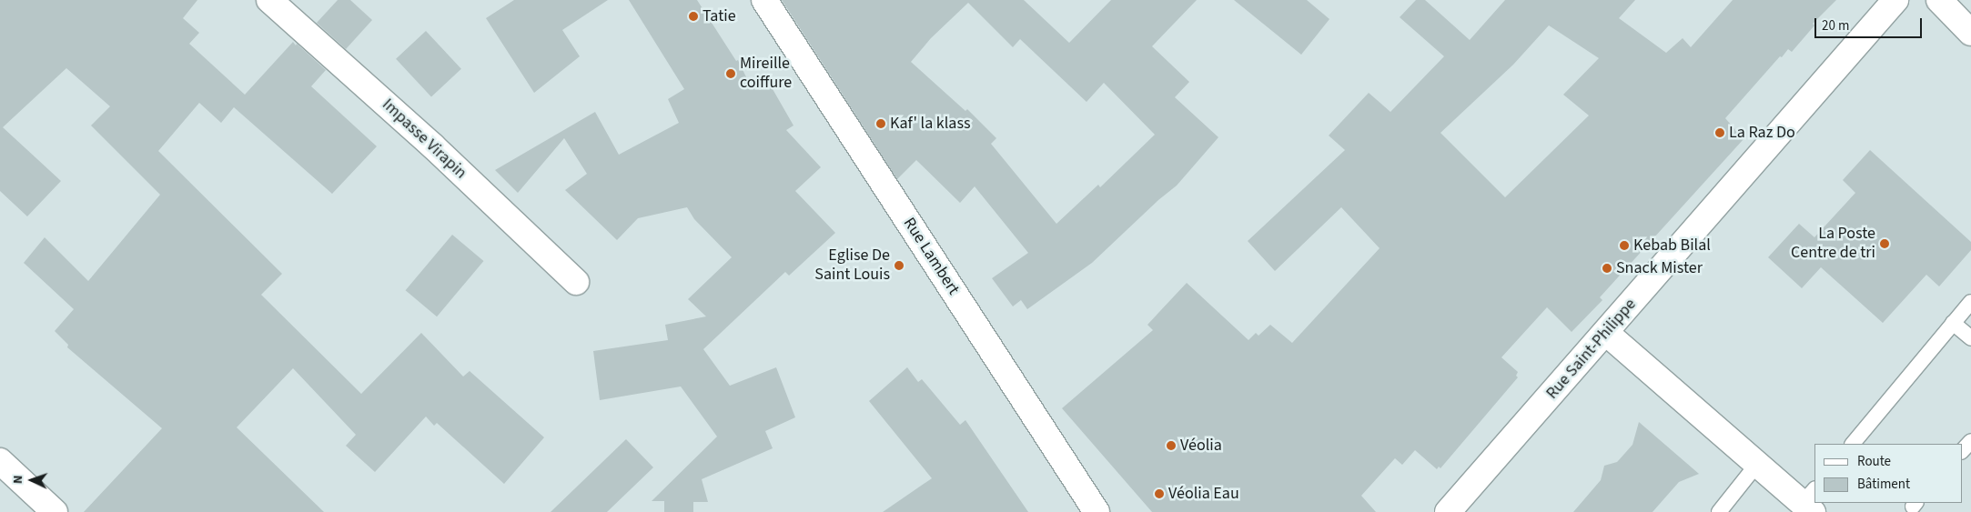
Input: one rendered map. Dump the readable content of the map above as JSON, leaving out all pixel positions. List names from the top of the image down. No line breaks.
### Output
{"streets":{"street":["Impasse Virapin","Rue Lambert","Rue Saint-Philippe"]},"places":["Tatie","Mireille coiffure","Kaf' la klass","La Raz Do","La Poste Centre de tri","Kebab Bilal","Eglise De Saint Louis","Snack Mister","Véolia","Véolia Eau"],"legend":["Route","Bâtiment"],"scale_bar":"20 m","north":"left"}
